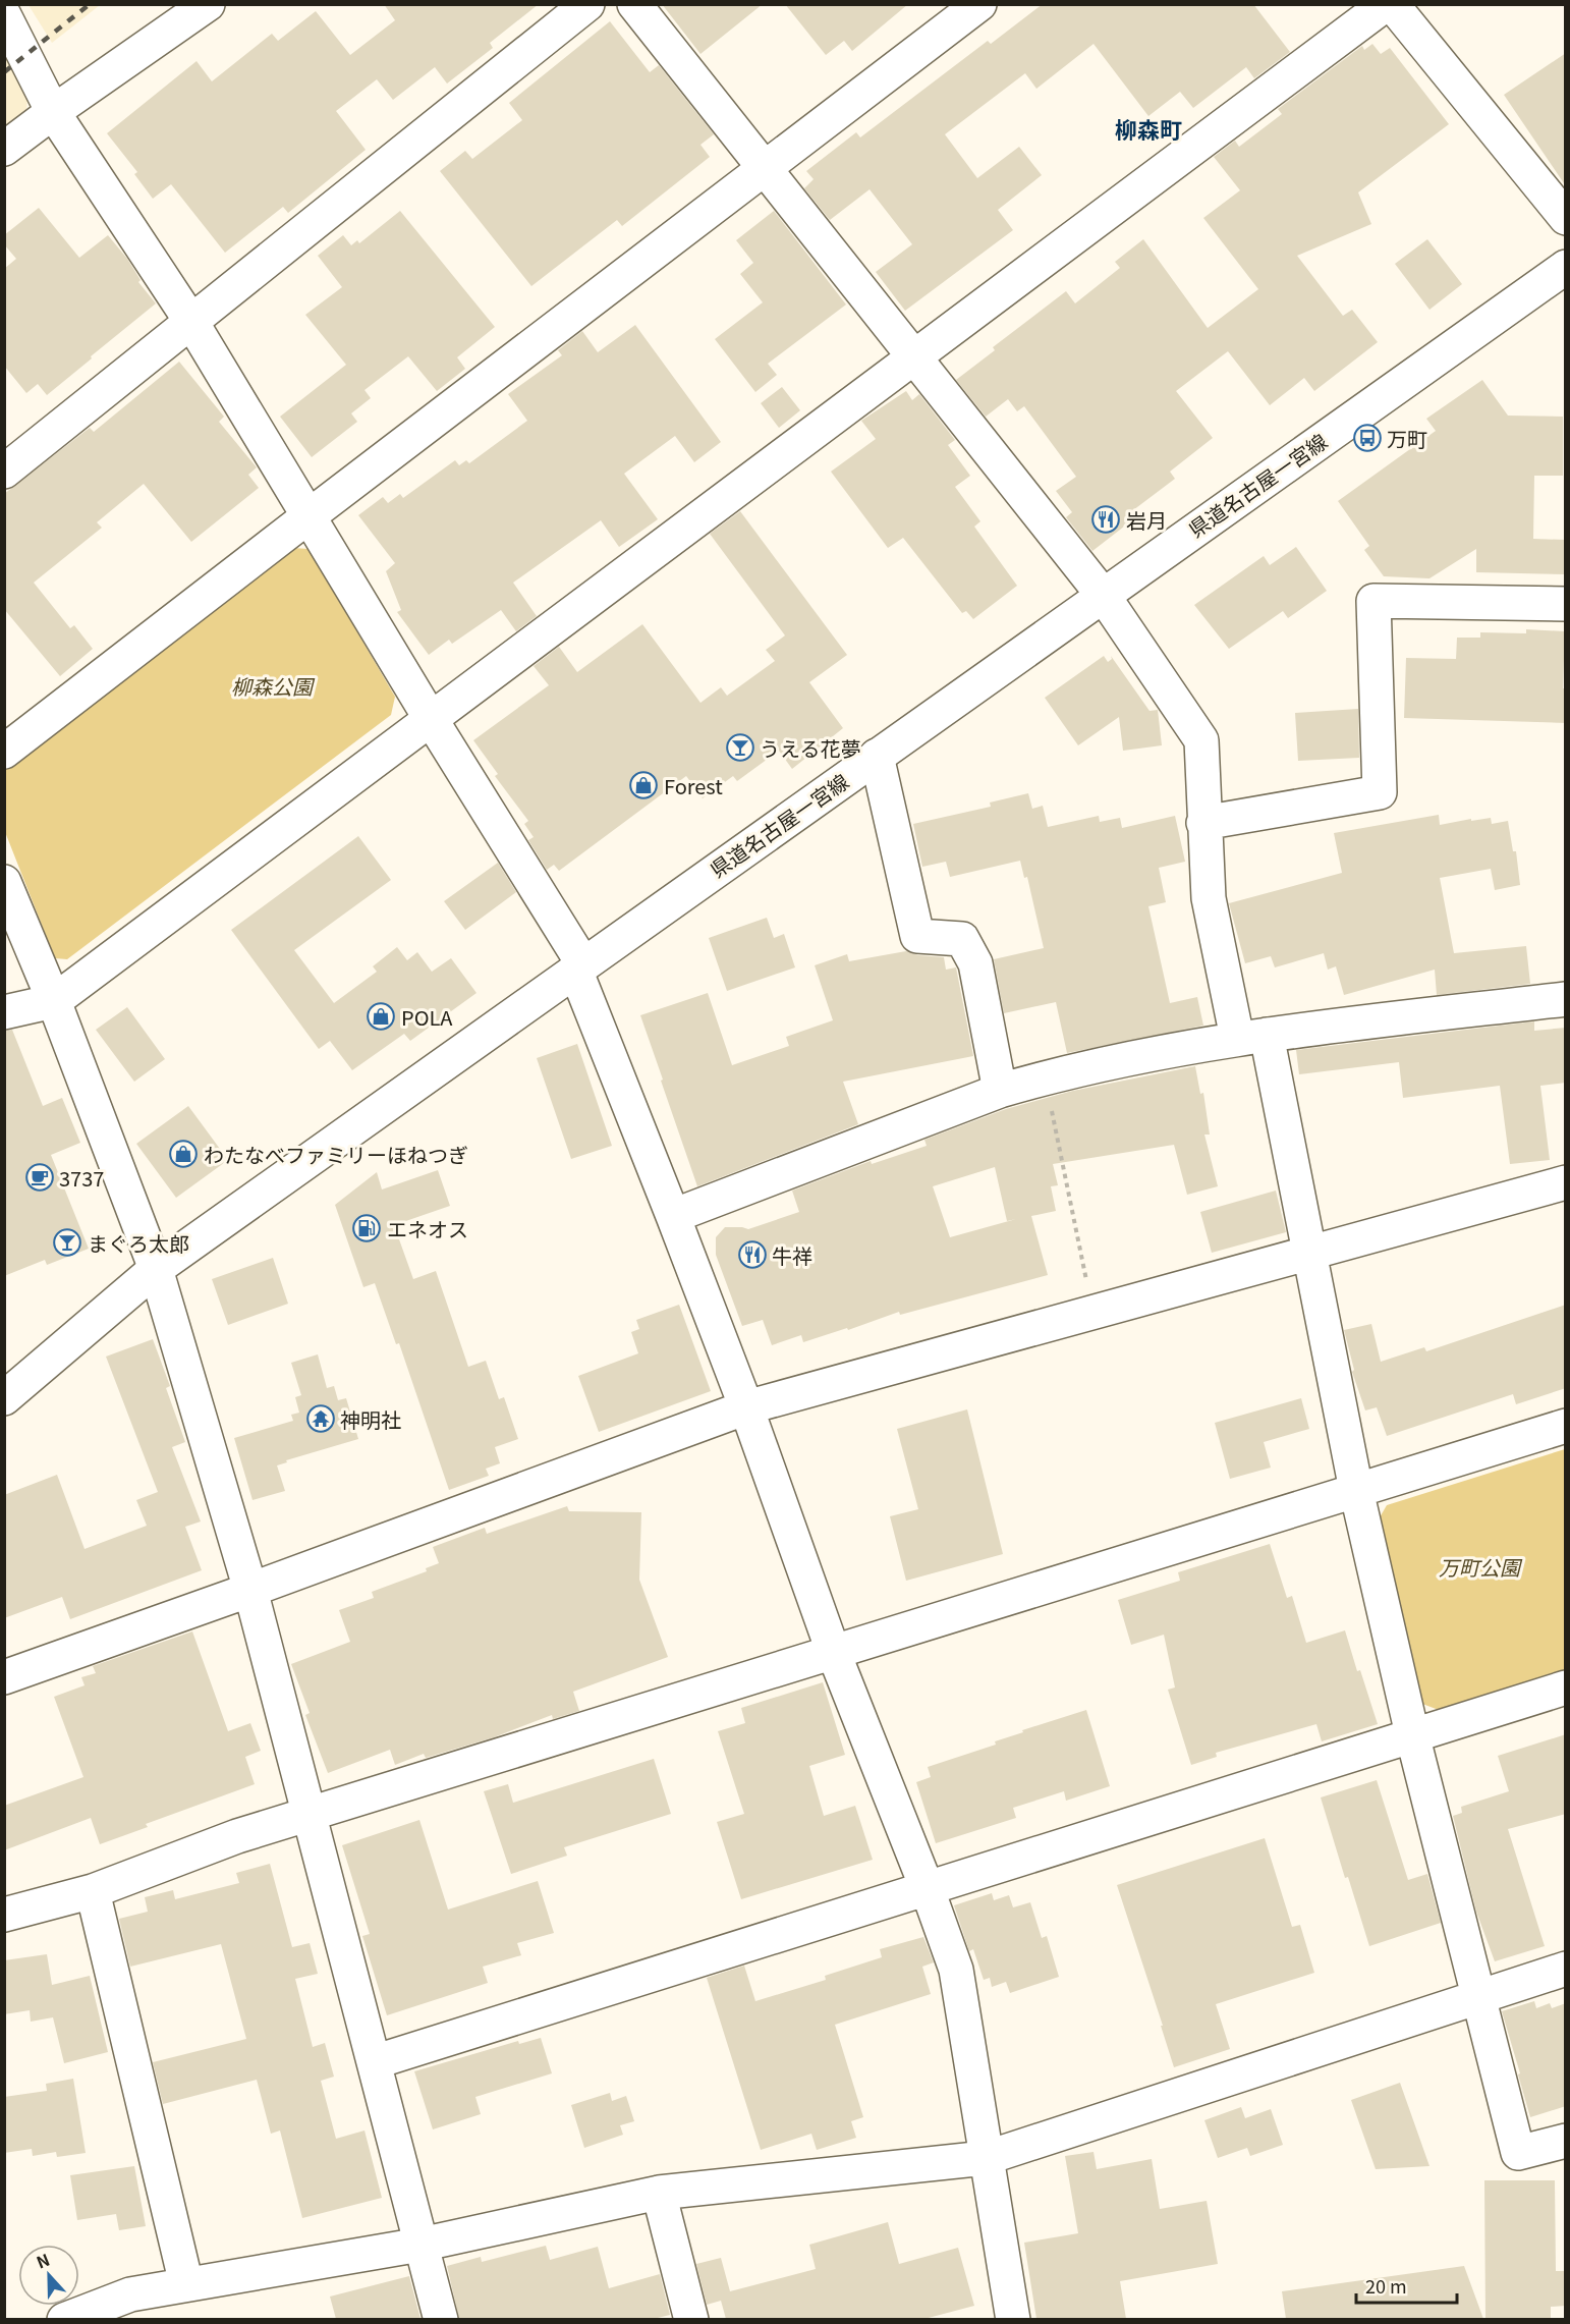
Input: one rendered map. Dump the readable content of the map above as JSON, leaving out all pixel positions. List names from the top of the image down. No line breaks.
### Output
{"streets":{"street":["県道名古屋一宮線"]},"districts":["柳森町"],"parks":["柳森公園","万町公園"],"places":{"bus stop":["万町"],"restaurant":["岩月","牛祥"],"bar":["うえる花夢","まぐろ太郎"],"shop":["Forest","POLA","わたなべファミリーほねつぎ"],"cafe":["3737"],"fuel station":["エネオス"],"temple":["神明社"]},"scale_bar":"20 m","north":"top"}
